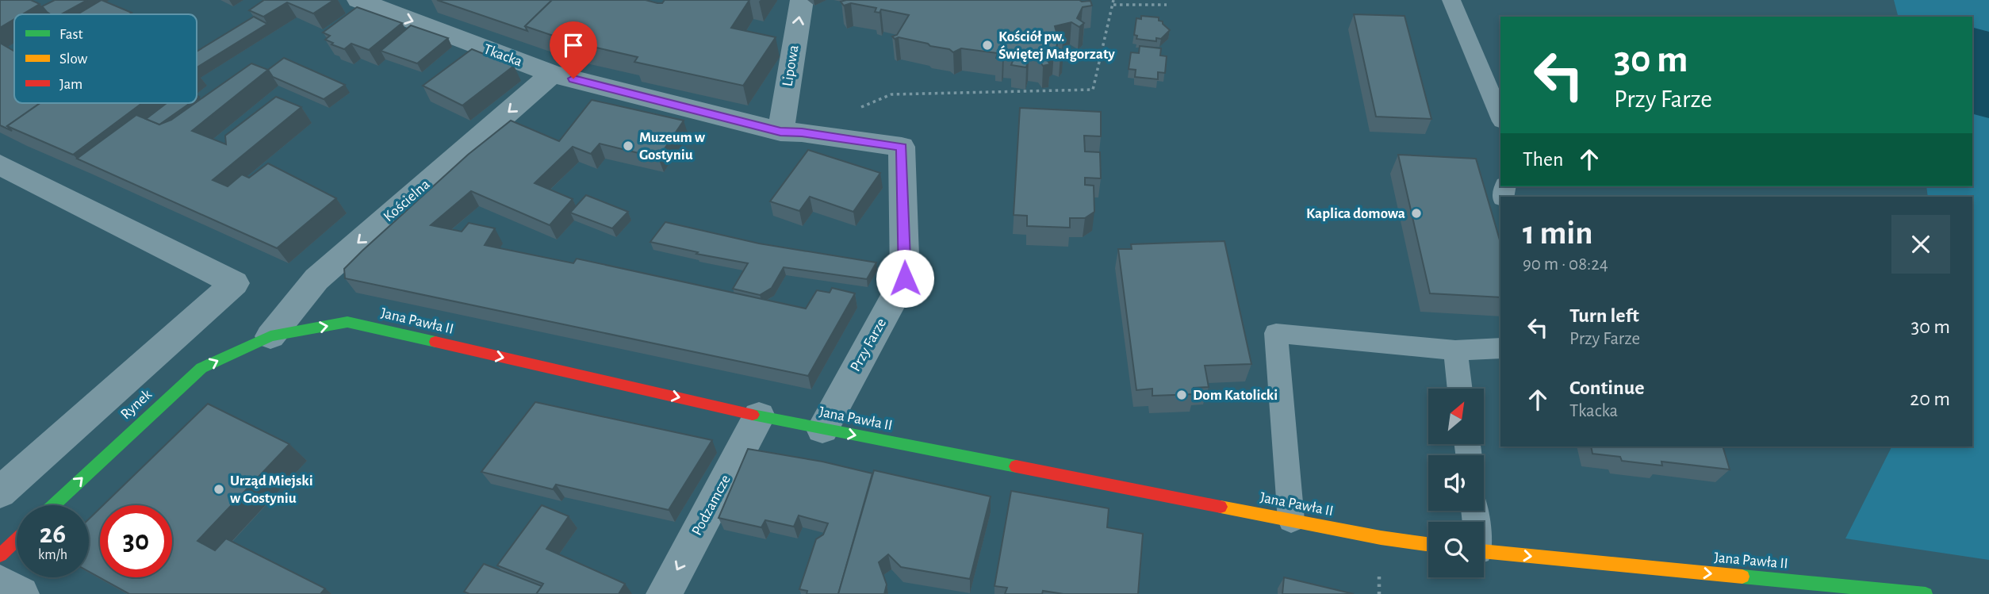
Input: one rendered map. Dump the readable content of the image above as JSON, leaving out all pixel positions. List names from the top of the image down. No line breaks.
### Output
{"streets":{"street":["Tkacka","Lipowa","Kościelna","Jana Pawła II","Przy Farze","Rynek","Podzamcze"]},"crossings":[["Tkacka","Lipowa"],["Tkacka","Kościelna"],["Tkacka","Przy Farze"],["Lipowa","Przy Farze"],["Kościelna","Jana Pawła II"],["Kościelna","Rynek"],["Jana Pawła II","Przy Farze"],["Jana Pawła II","Rynek"],["Jana Pawła II","Podzamcze"]],"one_way":["Tkacka","Lipowa","Kościelna","Jana Pawła II","Rynek","Podzamcze"],"places":["Kościół pw. Świętej Małgorzaty","Muzeum w Gostyniu","Kaplica domowa","Dom Katolicki","Urząd Miejski w Gostyniu"],"legend":["Fast","Slow","Jam"],"north":"top right","page":{"turn":["30 m","Przy Farze"],"then":"Then","heading":["1 min","90 m · 08:24"],"list":[{"name":"Turn left","note":"Przy Farze","value":"30 m"},{"name":"Continue","note":"Tkacka","value":"20 m"}],"speed":"26 km/h","limit":"30"}}
